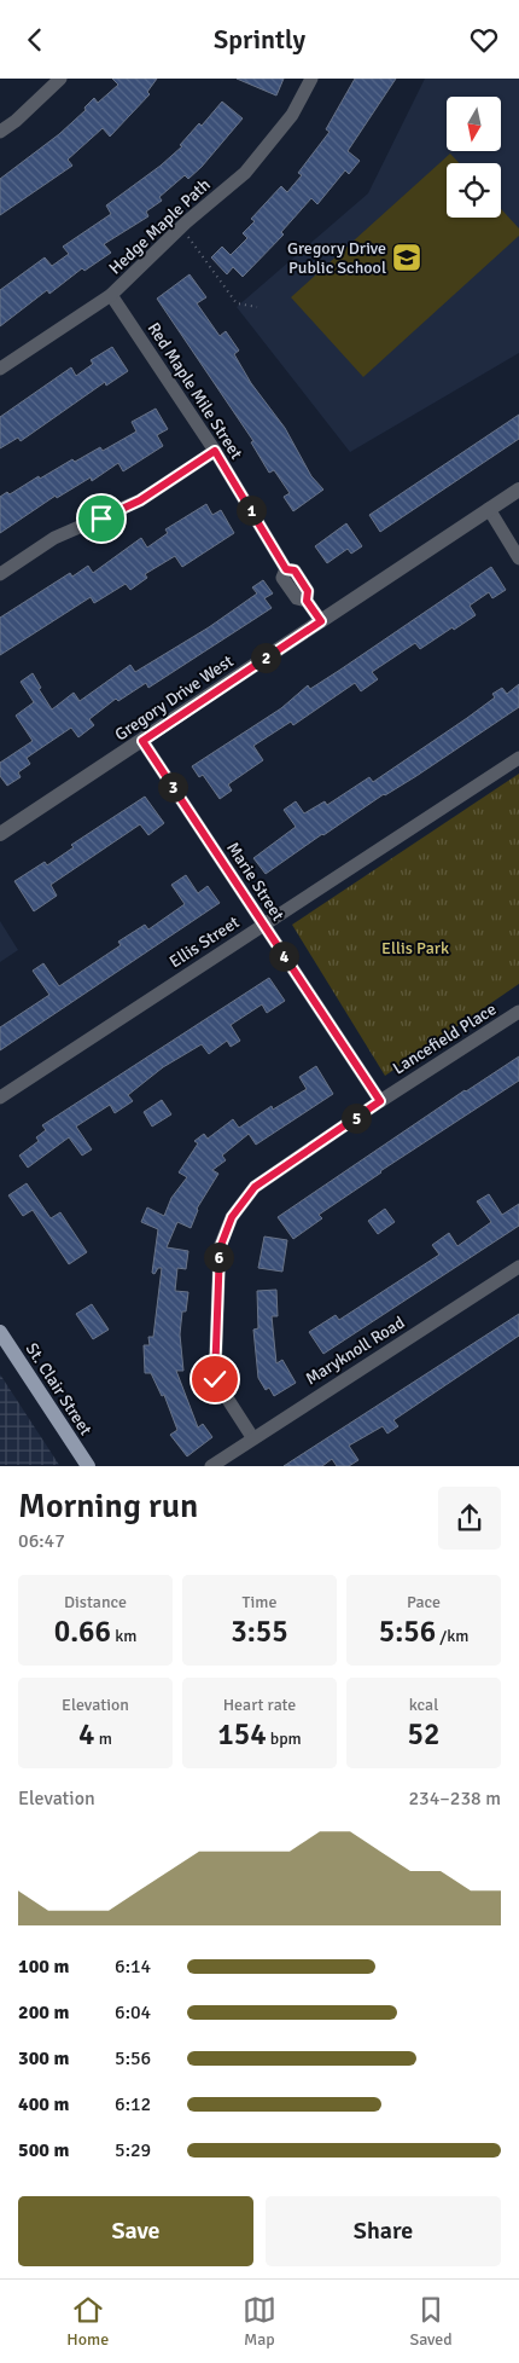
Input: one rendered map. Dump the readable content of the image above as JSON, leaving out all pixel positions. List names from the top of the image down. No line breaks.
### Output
{"streets":{"main road":["St. Clair Street"],"street":["Hedge Maple Path","Red Maple Mile Street","Gregory Drive West","Marie Street","Ellis Street","Lancefield Place","Maryknoll Road"]},"crossings":[["Hedge Maple Path","Red Maple Mile Street"],["Red Maple Mile Street","Gregory Drive West"],["Gregory Drive West","Marie Street"],["Marie Street","Ellis Street"],["Marie Street","Lancefield Place"],["Lancefield Place","Maryknoll Road"]],"parks":["Ellis Park"],"places":{"school or university":["Gregory Drive Public School"]},"north":"bottom","page":{"header":"Sprintly","pins":["1","2","3","4","5","6"],"heading":["Morning run","06:47"],"stats":[["Distance","0.66 km"],["Time","3:55"],["Pace","5:56 /km"],["Elevation","4 m"],["Heart rate","154 bpm"],["kcal","52"]],"chart":["Elevation","234–238 m"],"list":[{"name":"100 m","note":"6:14"},{"name":"200 m","note":"6:04"},{"name":"300 m","note":"5:56"},{"name":"400 m","note":"6:12"},{"name":"500 m","note":"5:29"}],"buttons":["Save","Share"],"tabs":["Home","Map","Saved"]}}
